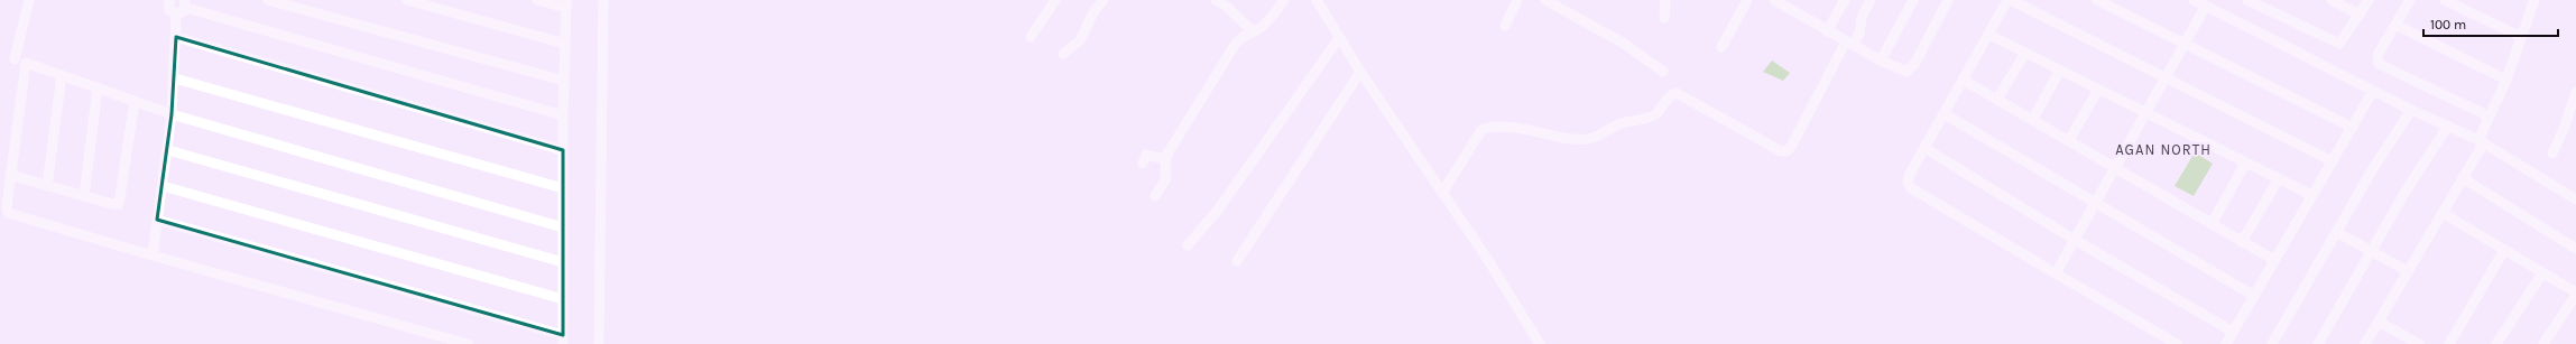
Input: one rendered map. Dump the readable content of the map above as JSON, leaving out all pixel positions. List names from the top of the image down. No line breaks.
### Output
{"districts":["AGAN NORTH"],"scale_bar":"100 m"}
